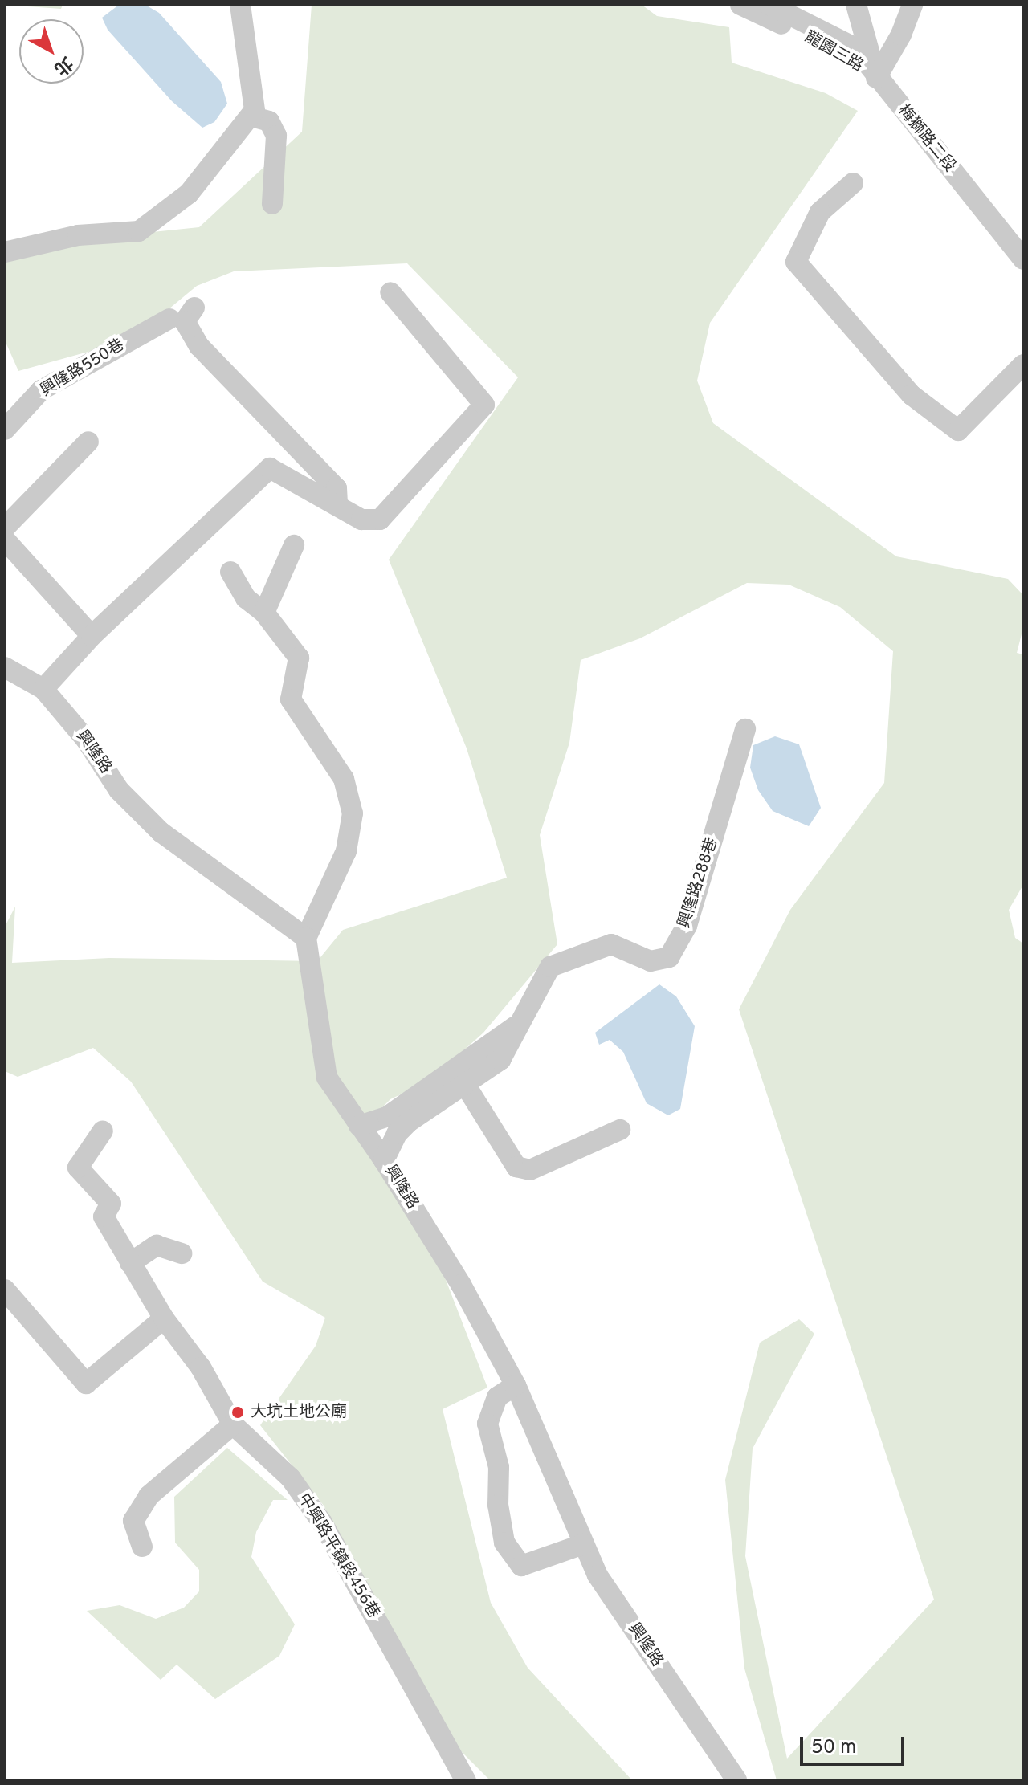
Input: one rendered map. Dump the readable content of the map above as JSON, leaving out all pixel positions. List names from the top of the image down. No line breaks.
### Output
{"streets":{"street":["龍園三路","梅獅路二段","興隆路550巷","興隆路","興隆路288巷","中興路平鎮段456巷"]},"crossings":[["龍園三路","梅獅路二段"],["興隆路","興隆路288巷"]],"places":["大坑土地公廟"],"scale_bar":"50 m","north":"bottom right"}
